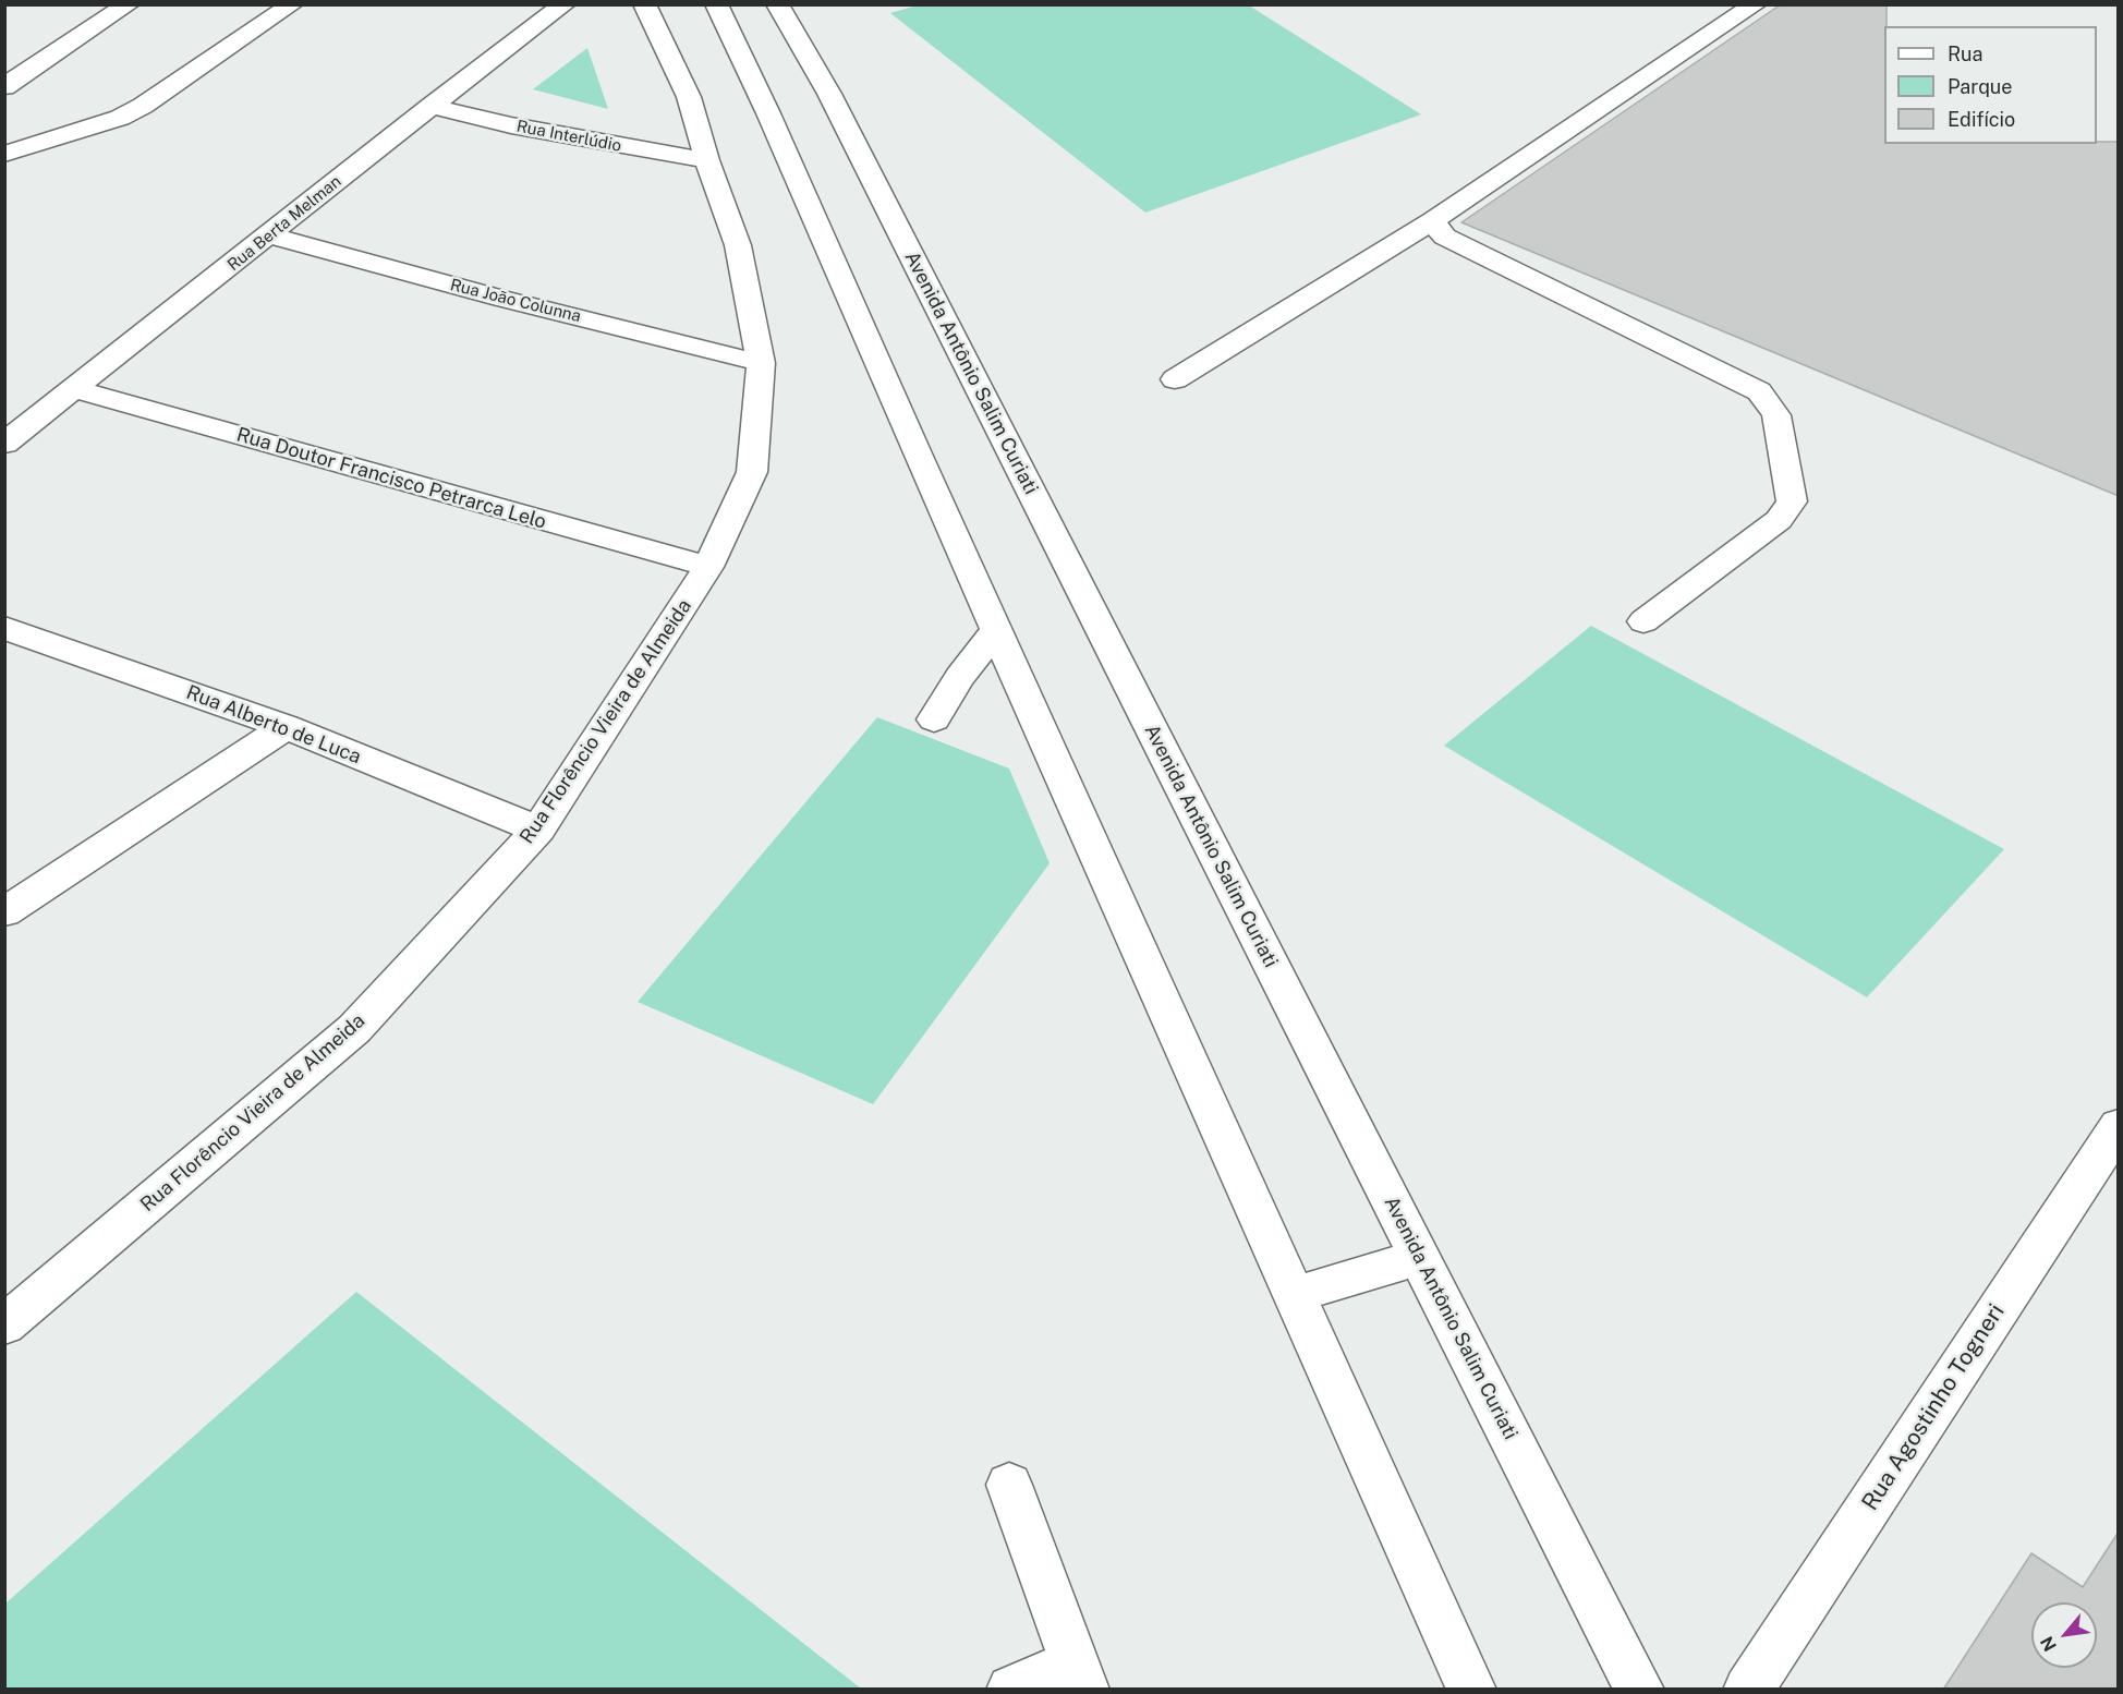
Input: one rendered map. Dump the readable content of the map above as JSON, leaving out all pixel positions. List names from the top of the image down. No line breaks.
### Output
{"streets":{"street":["Rua Interlúdio","Rua Berta Melman","Rua João Colunna","Avenida Antônio Salim Curiati","Rua Doutor Francisco Petrarca Lelo","Rua Florêncio Vieira de Almeida","Rua Alberto de Luca","Rua Agostinho Togneri"]},"crossings":[["Rua Interlúdio","Rua Berta Melman"],["Rua Interlúdio","Rua Florêncio Vieira de Almeida"],["Rua Berta Melman","Rua João Colunna"],["Rua Berta Melman","Rua Doutor Francisco Petrarca Lelo"],["Rua João Colunna","Rua Florêncio Vieira de Almeida"],["Rua Doutor Francisco Petrarca Lelo","Rua Florêncio Vieira de Almeida"],["Rua Florêncio Vieira de Almeida","Rua Alberto de Luca"]],"legend":["Rua","Parque","Edifício"],"north":"bottom left"}
